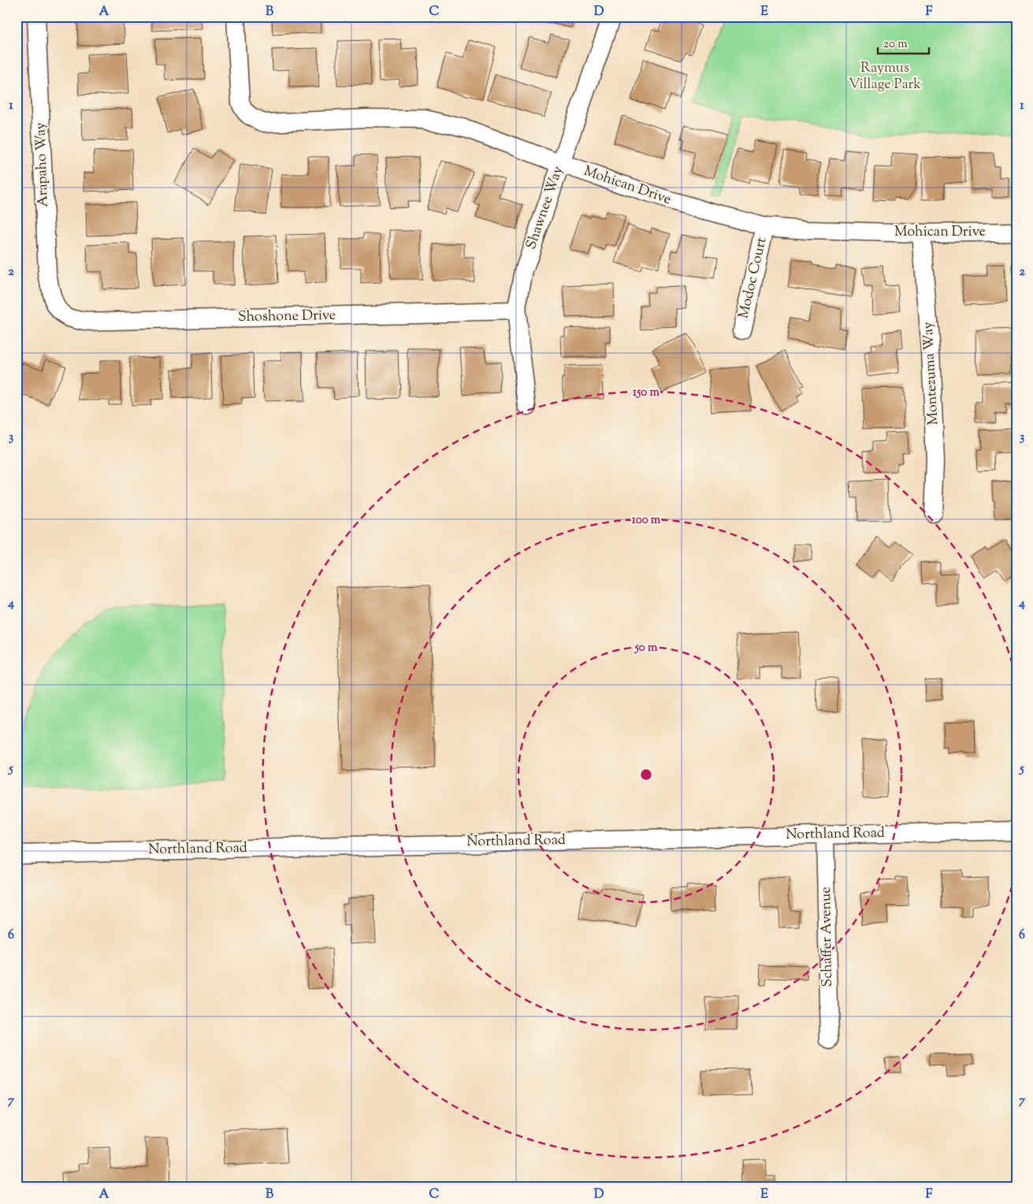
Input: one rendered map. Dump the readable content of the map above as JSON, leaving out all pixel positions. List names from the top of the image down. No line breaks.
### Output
{"streets":{"street":["Arapaho Way","Mohican Drive","Shawnee Way","Modoc Court","Shoshone Drive","Montezuma Way","Northland Road","Schaffer Avenue"]},"crossings":[["Arapaho Way","Shoshone Drive"],["Mohican Drive","Shawnee Way"],["Mohican Drive","Modoc Court"],["Mohican Drive","Montezuma Way"],["Shawnee Way","Shoshone Drive"],["Northland Road","Schaffer Avenue"]],"parks":["Raymus Village Park"],"scale_bar":"20 m","grid":{"columns":["A","B","C","D","E","F"],"rows":["1","2","3","4","5","6","7"]},"rings":["150 m","100 m","50 m"]}
